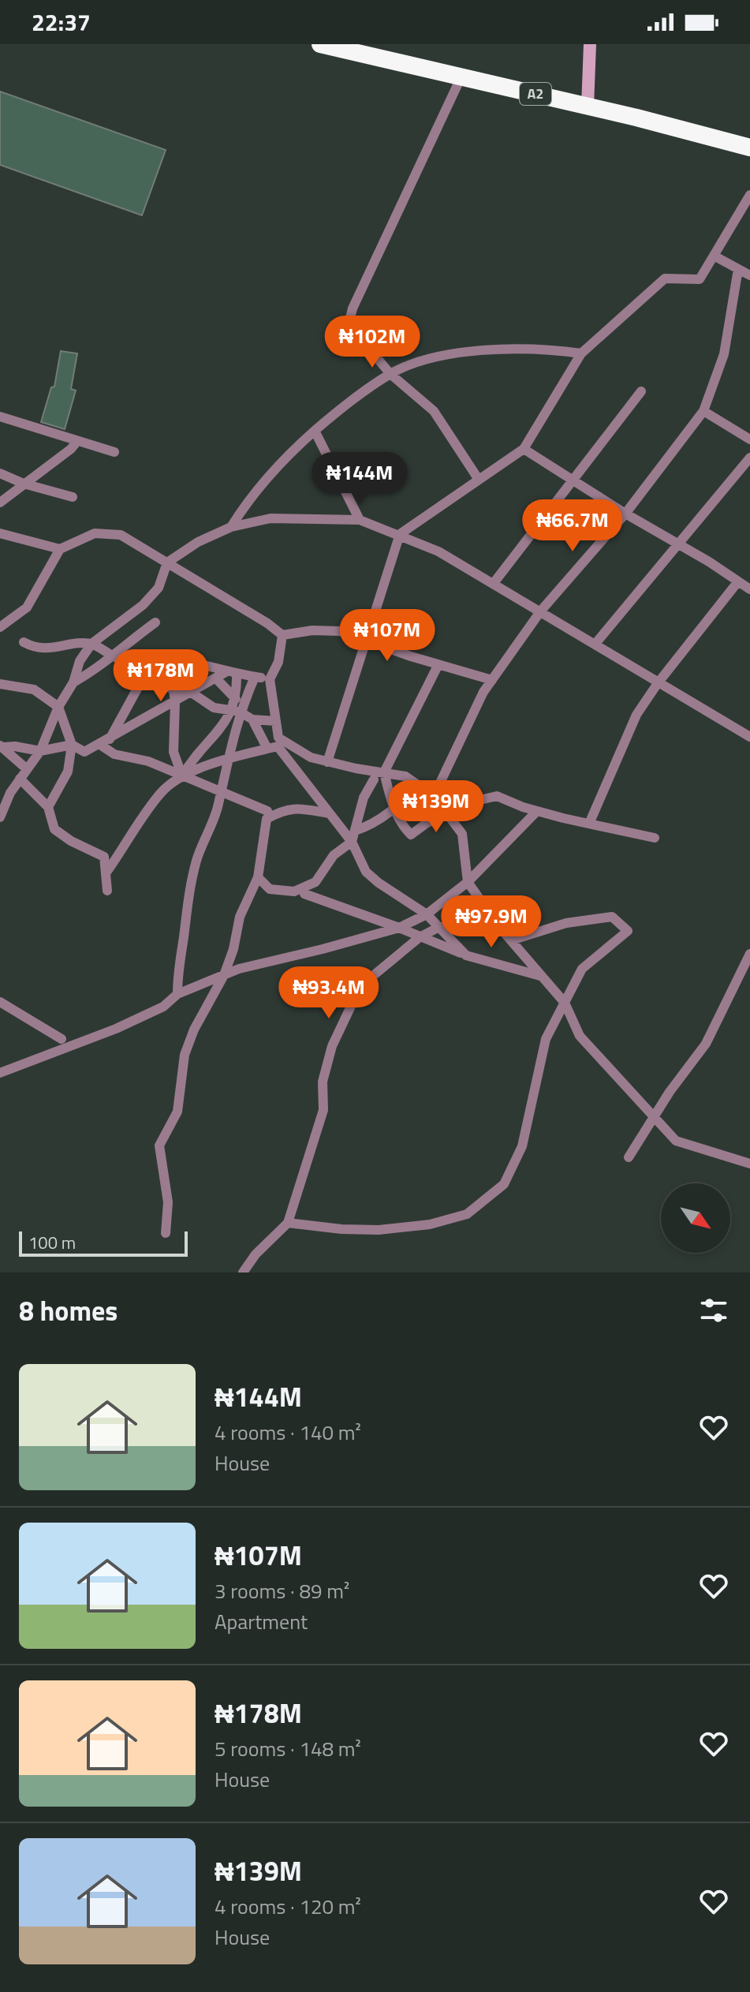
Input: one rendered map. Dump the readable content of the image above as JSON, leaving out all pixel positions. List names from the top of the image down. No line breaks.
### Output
{"streets":{"highway":["A2"]},"scale_bar":"100 m","north":"bottom right","page":{"status":"22:37","price":["₦102M","₦144M","₦66.7M","₦107M","₦178M","₦139M","₦97.9M","₦93.4M"],"scale":"100 m","heading":"8 homes","list":[{"name":"₦144M","note":"4 rooms · 140 m² · House"},{"name":"₦107M","note":"3 rooms · 89 m² · Apartment"},{"name":"₦178M","note":"5 rooms · 148 m² · House"},{"name":"₦139M","note":"4 rooms · 120 m² · House"}]}}
